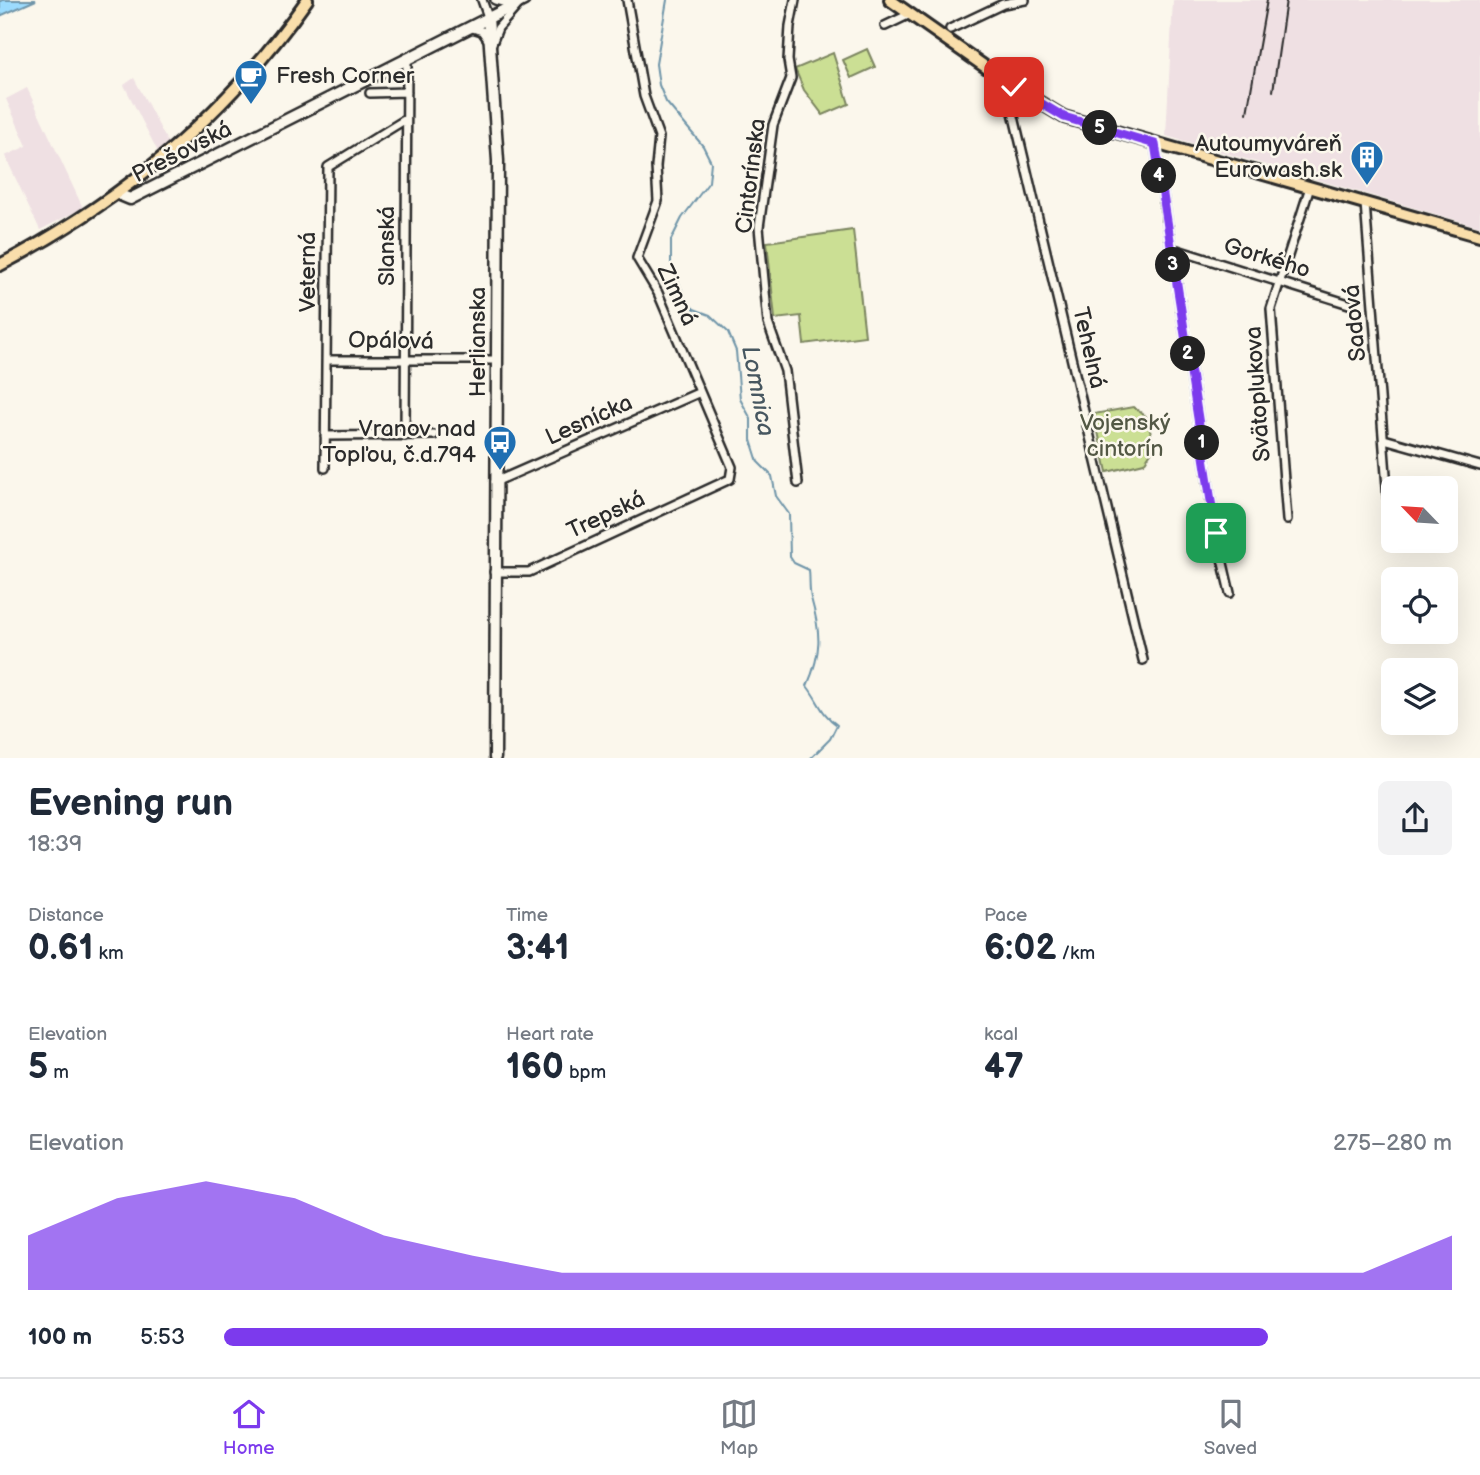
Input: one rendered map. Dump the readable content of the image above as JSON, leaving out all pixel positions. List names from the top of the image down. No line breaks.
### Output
{"streets":{"main road":["Prešovská","Herlianska"],"street":["Cintorínska","Slanská","Gorkého","Veterná","Zimná","Sadová","Opálová","Tehelná","Svätoplukova","Lesnícka","Trepská"]},"crossings":[["Prešovská","Slanská"],["Prešovská","Herlianska"],["Slanská","Veterná"],["Slanská","Opálová"],["Gorkého","Svätoplukova"],["Veterná","Opálová"],["Zimná","Lesnícka"],["Zimná","Trepská"],["Opálová","Herlianska"],["Herlianska","Lesnícka"],["Herlianska","Trepská"]],"water":["Lomnica"],"parks":["Vojenský cintorín"],"places":{"cafe":["Fresh Corner"],"building":["Autoumyváreň Eurowash.sk"],"bus stop":["Vranov nad Topľou, č.d.794"]},"north":"top left","page":{"pins":["5","4","3","2","1"],"heading":["Evening run","18:39"],"stats":[["Distance","0.61 km"],["Time","3:41"],["Pace","6:02 /km"],["Elevation","5 m"],["Heart rate","160 bpm"],["kcal","47"]],"chart":["Elevation","275–280 m"],"list":[{"name":"100 m","note":"5:53"}],"tabs":["Home","Map","Saved"]}}
